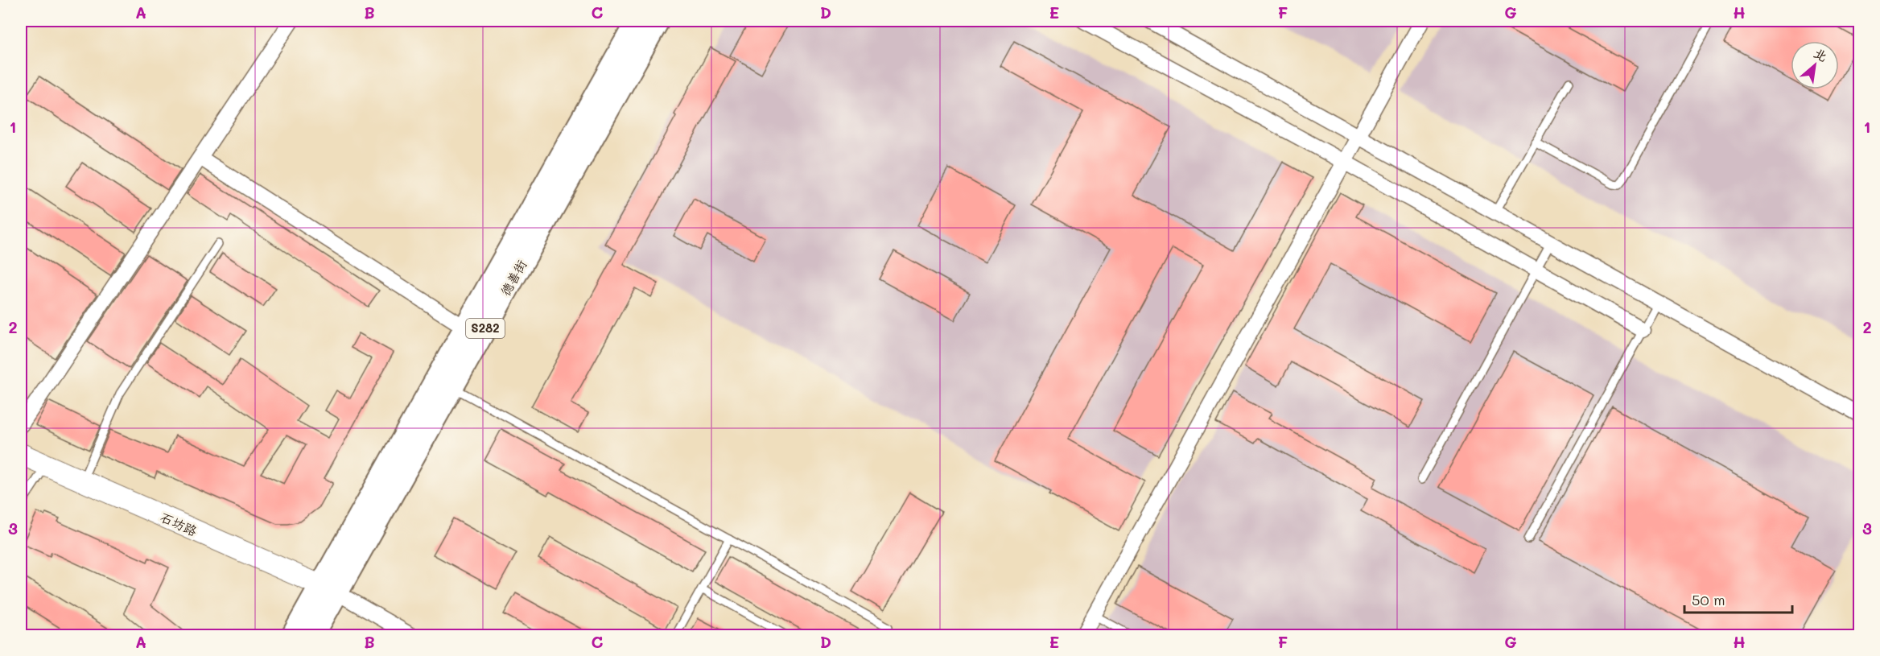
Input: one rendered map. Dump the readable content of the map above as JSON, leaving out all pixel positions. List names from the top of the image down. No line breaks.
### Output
{"streets":{"main road":["德善街","S282"],"street":["石坊路"]},"crossings":[["德善街","石坊路"]],"scale_bar":"50 m","north":"top right","grid":{"columns":["A","B","C","D","E","F","G","H"],"rows":["1","2","3"]}}
